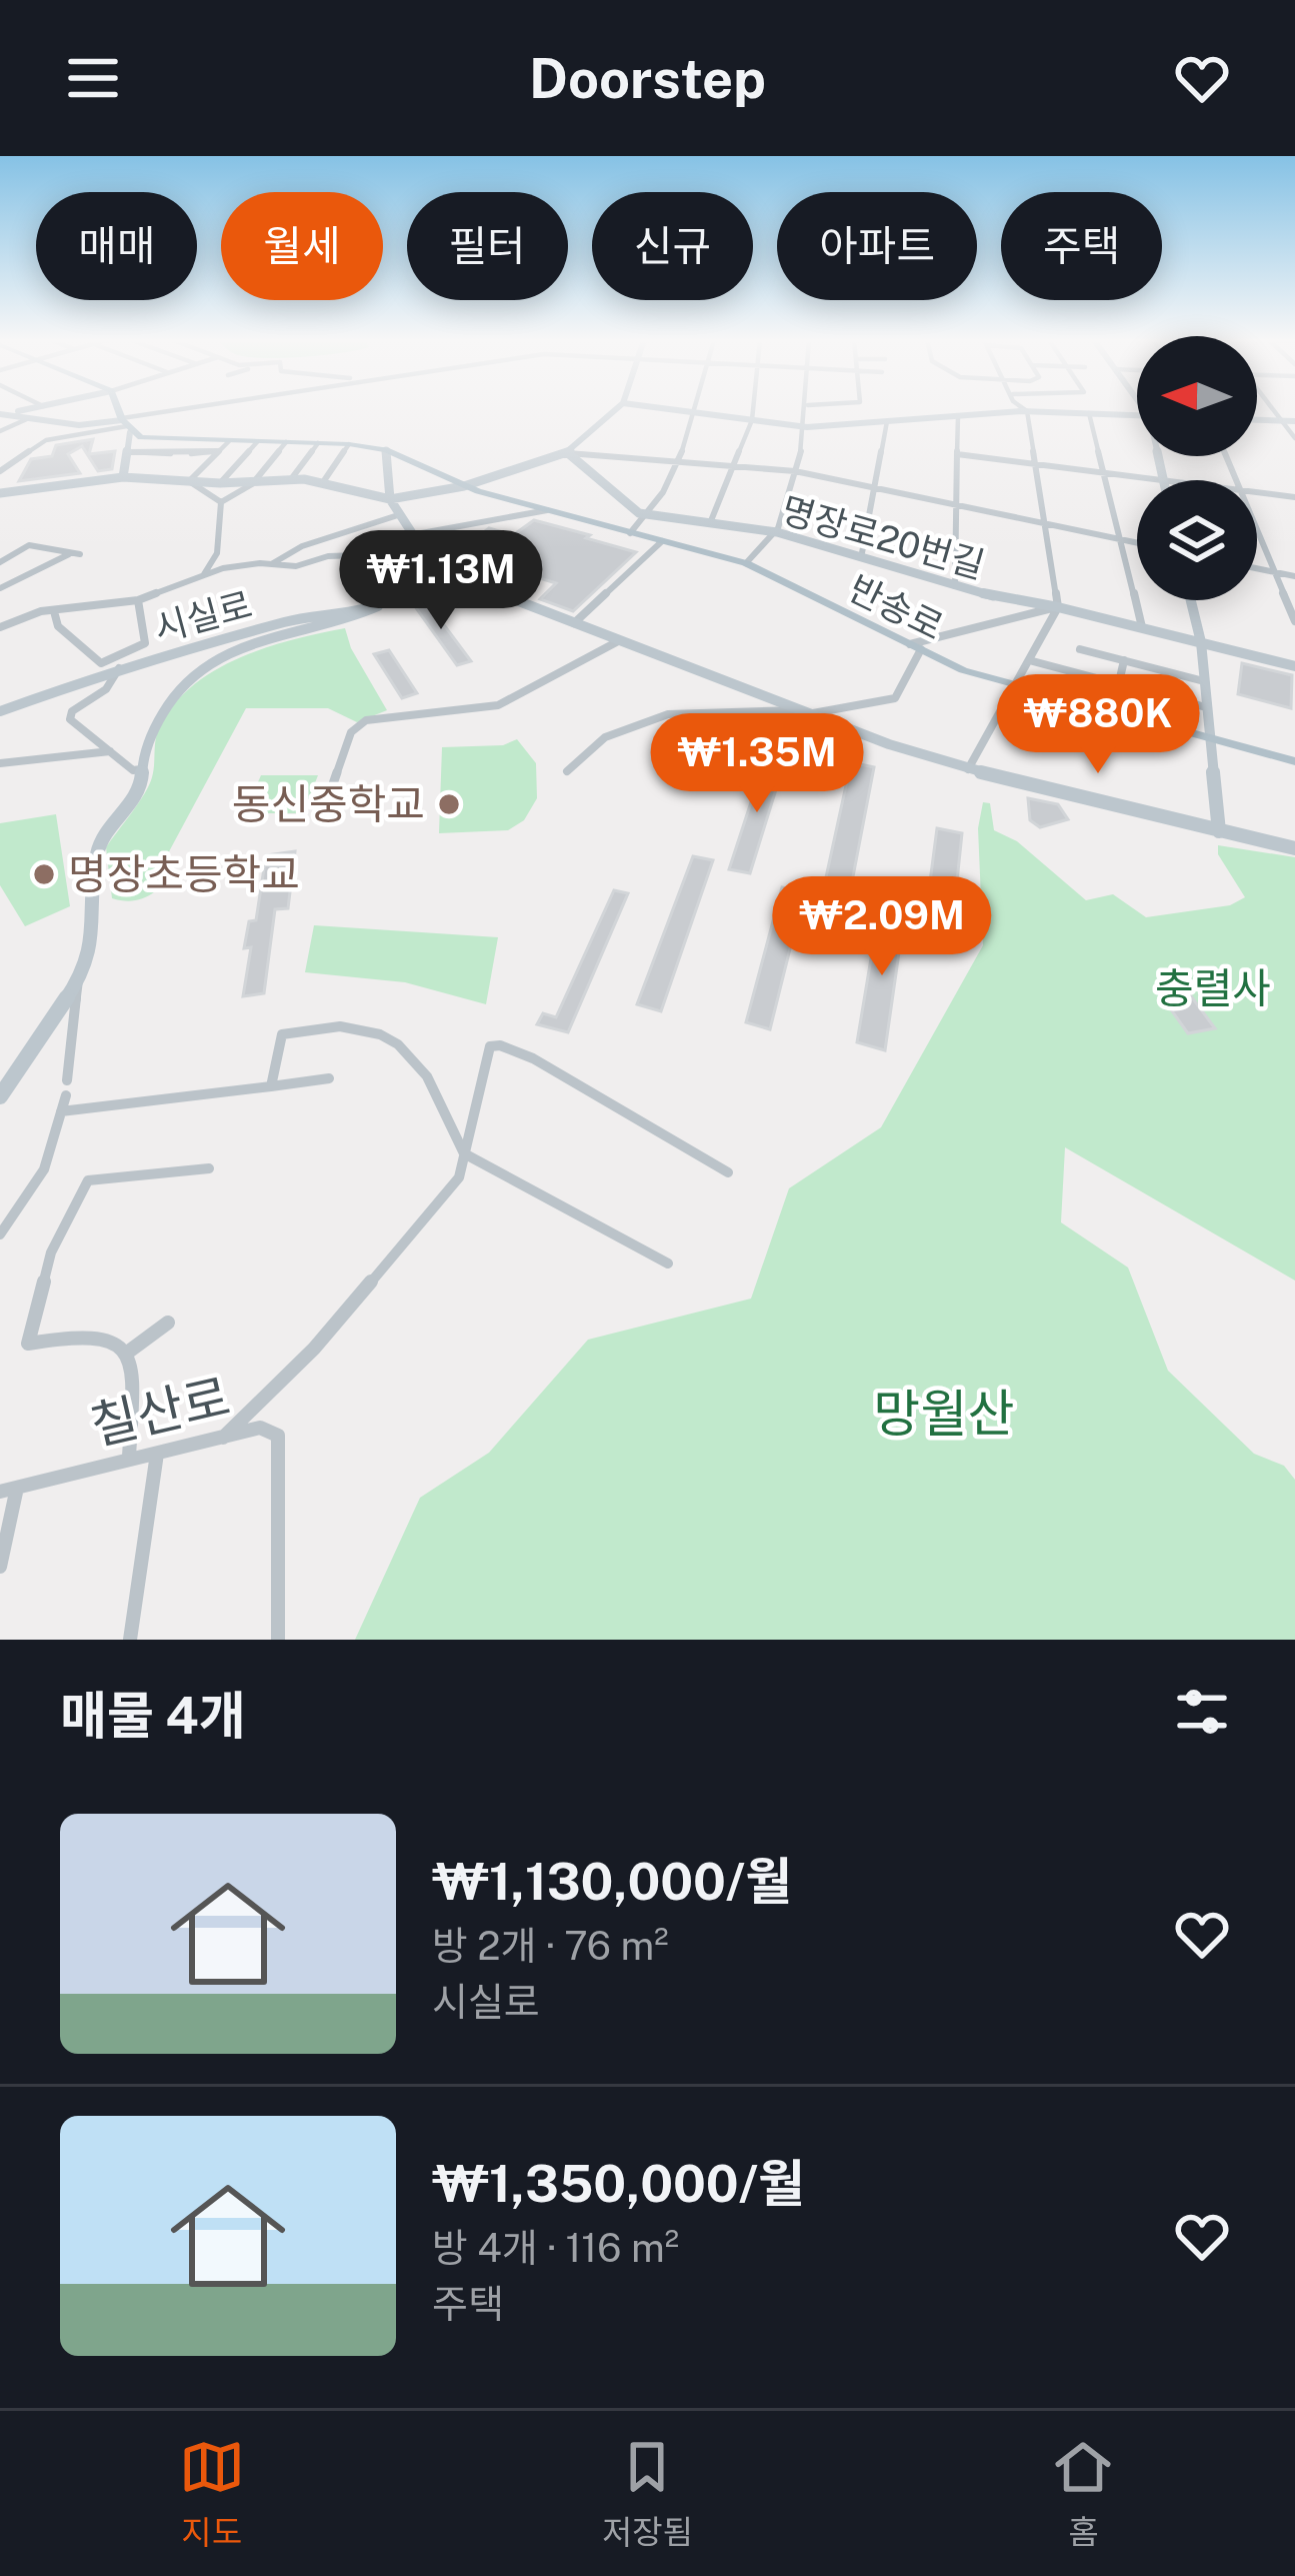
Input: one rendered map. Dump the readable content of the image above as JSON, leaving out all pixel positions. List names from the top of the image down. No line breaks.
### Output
{"streets":{"main road":["명장로20번길","반송로","시실로"],"street":["칠산로"]},"parks":["충렬사","망월산"],"places":["동신중학교","명장초등학교"],"north":"left","page":{"header":"Doorstep","chip":["매매","월세","필터","신규","아파트","주택"],"price":["₩1.13M","₩880K","₩1.35M","₩2.09M"],"heading":"매물 4개","list":[{"name":"₩1,130,000/월","note":"방 2개 · 76 m² · 시실로"},{"name":"₩1,350,000/월","note":"방 4개 · 116 m² · 주택"}],"tabs":["지도","저장됨","홈"]}}
